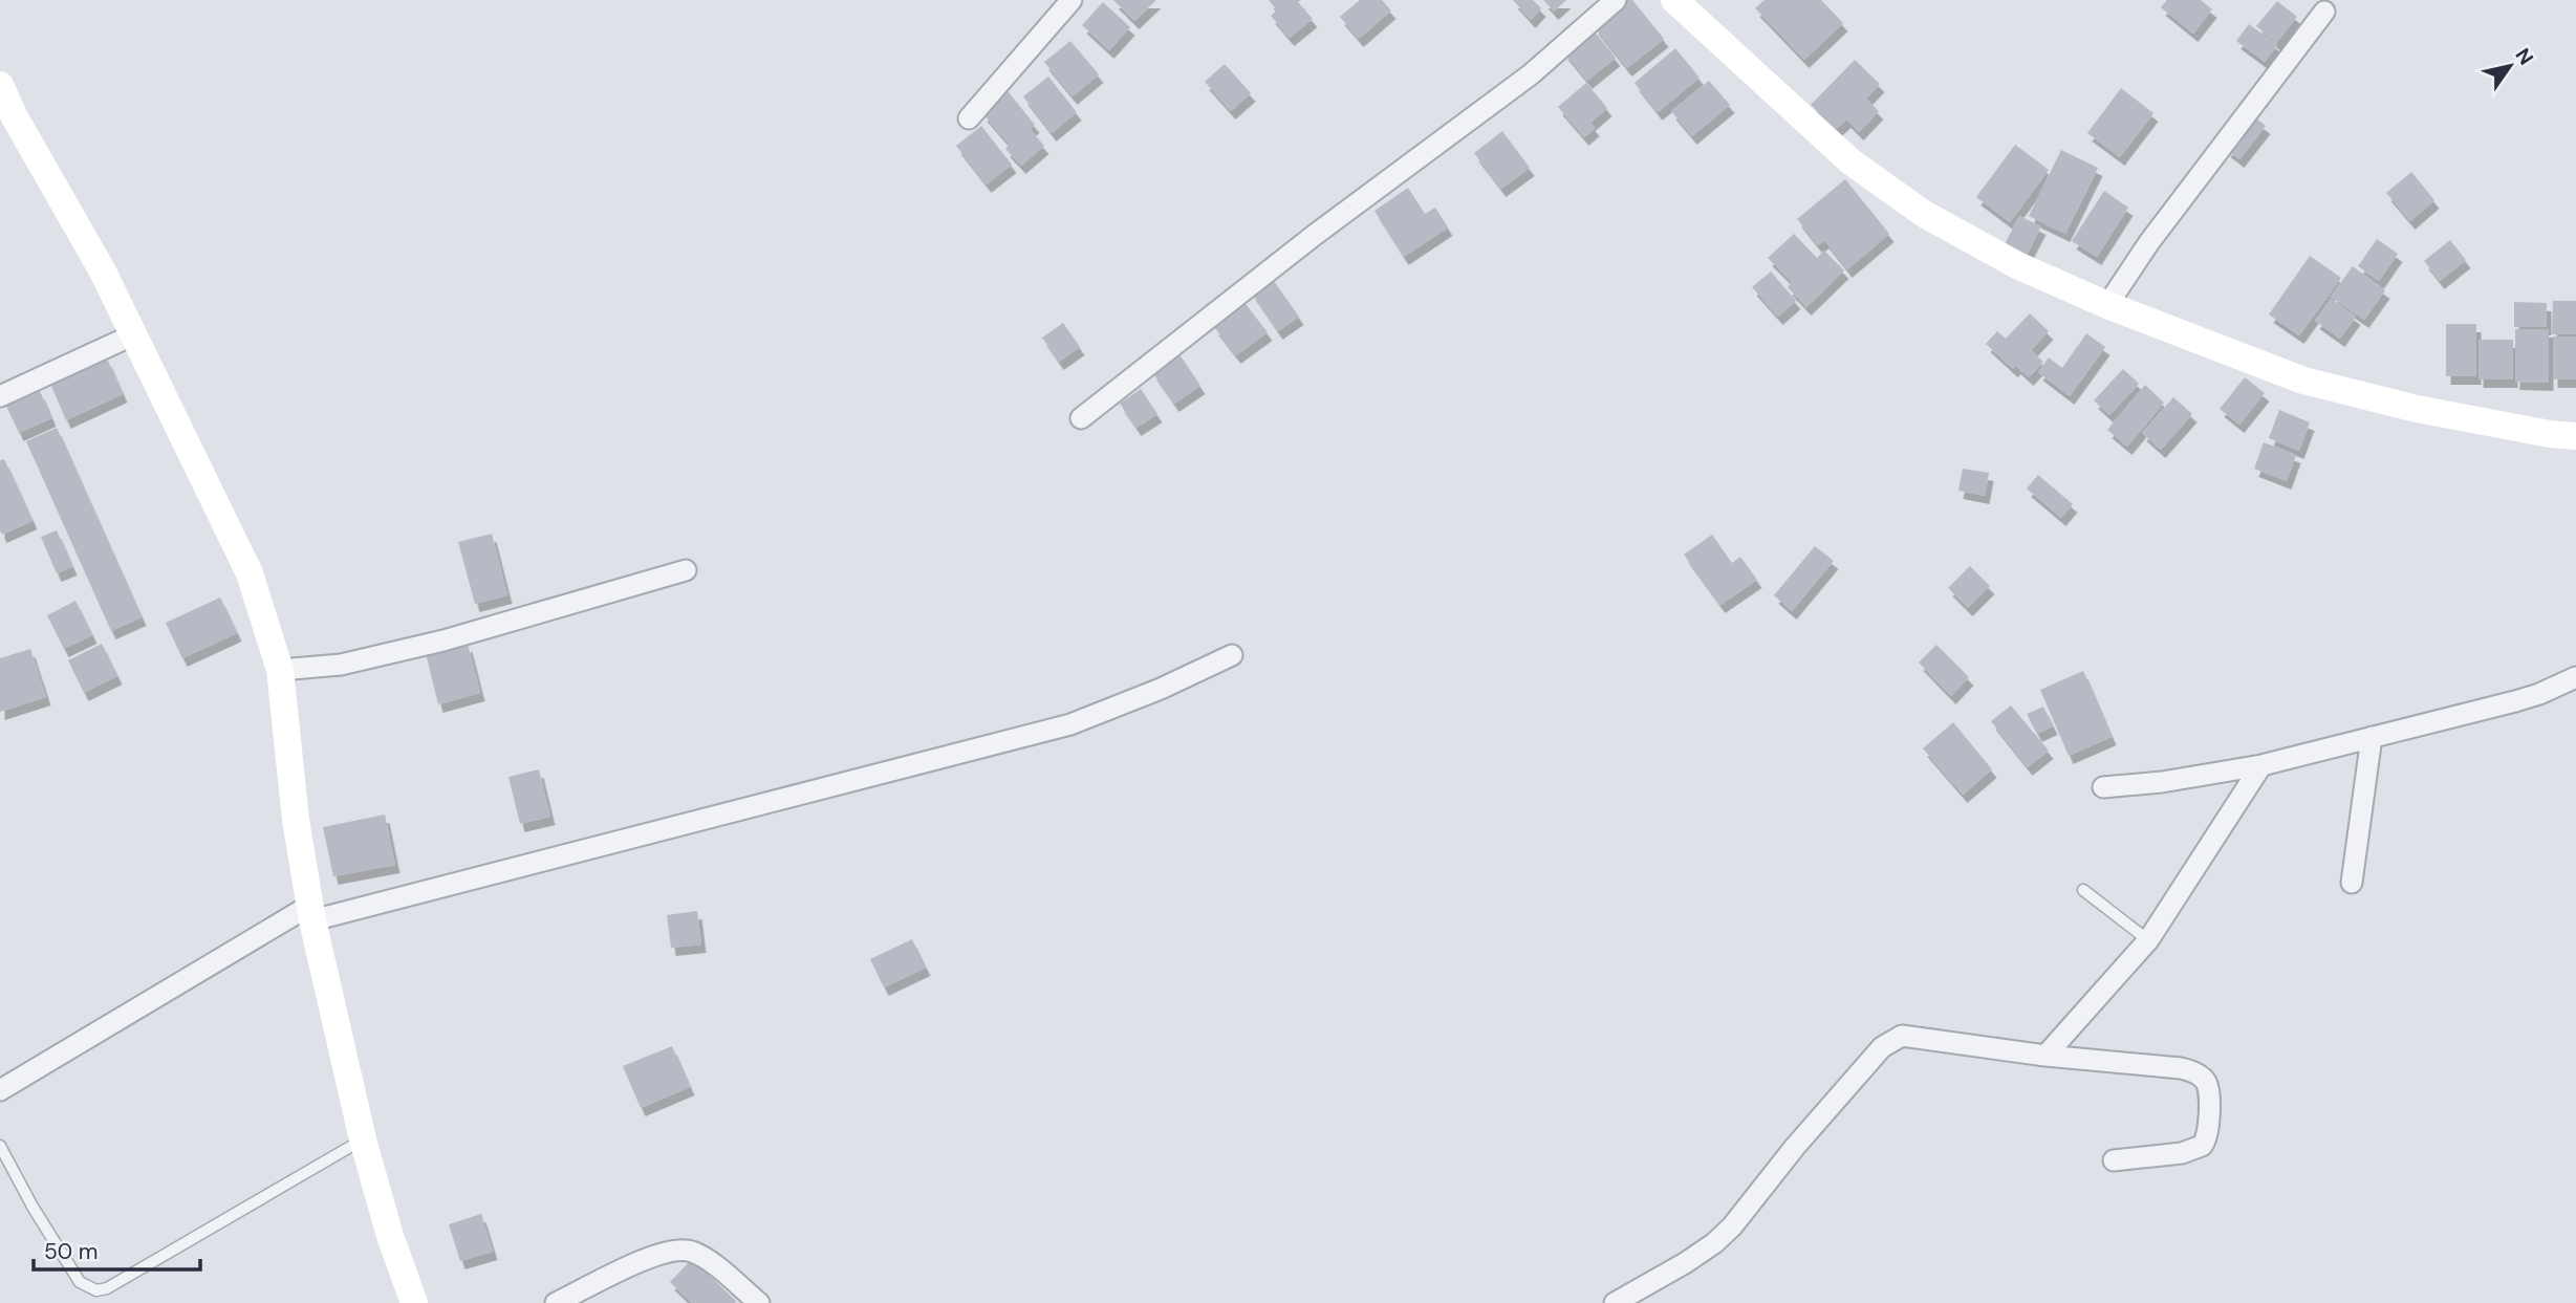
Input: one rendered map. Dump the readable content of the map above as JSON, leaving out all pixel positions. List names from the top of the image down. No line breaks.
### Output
{"scale_bar":"50 m","north":"top right"}
